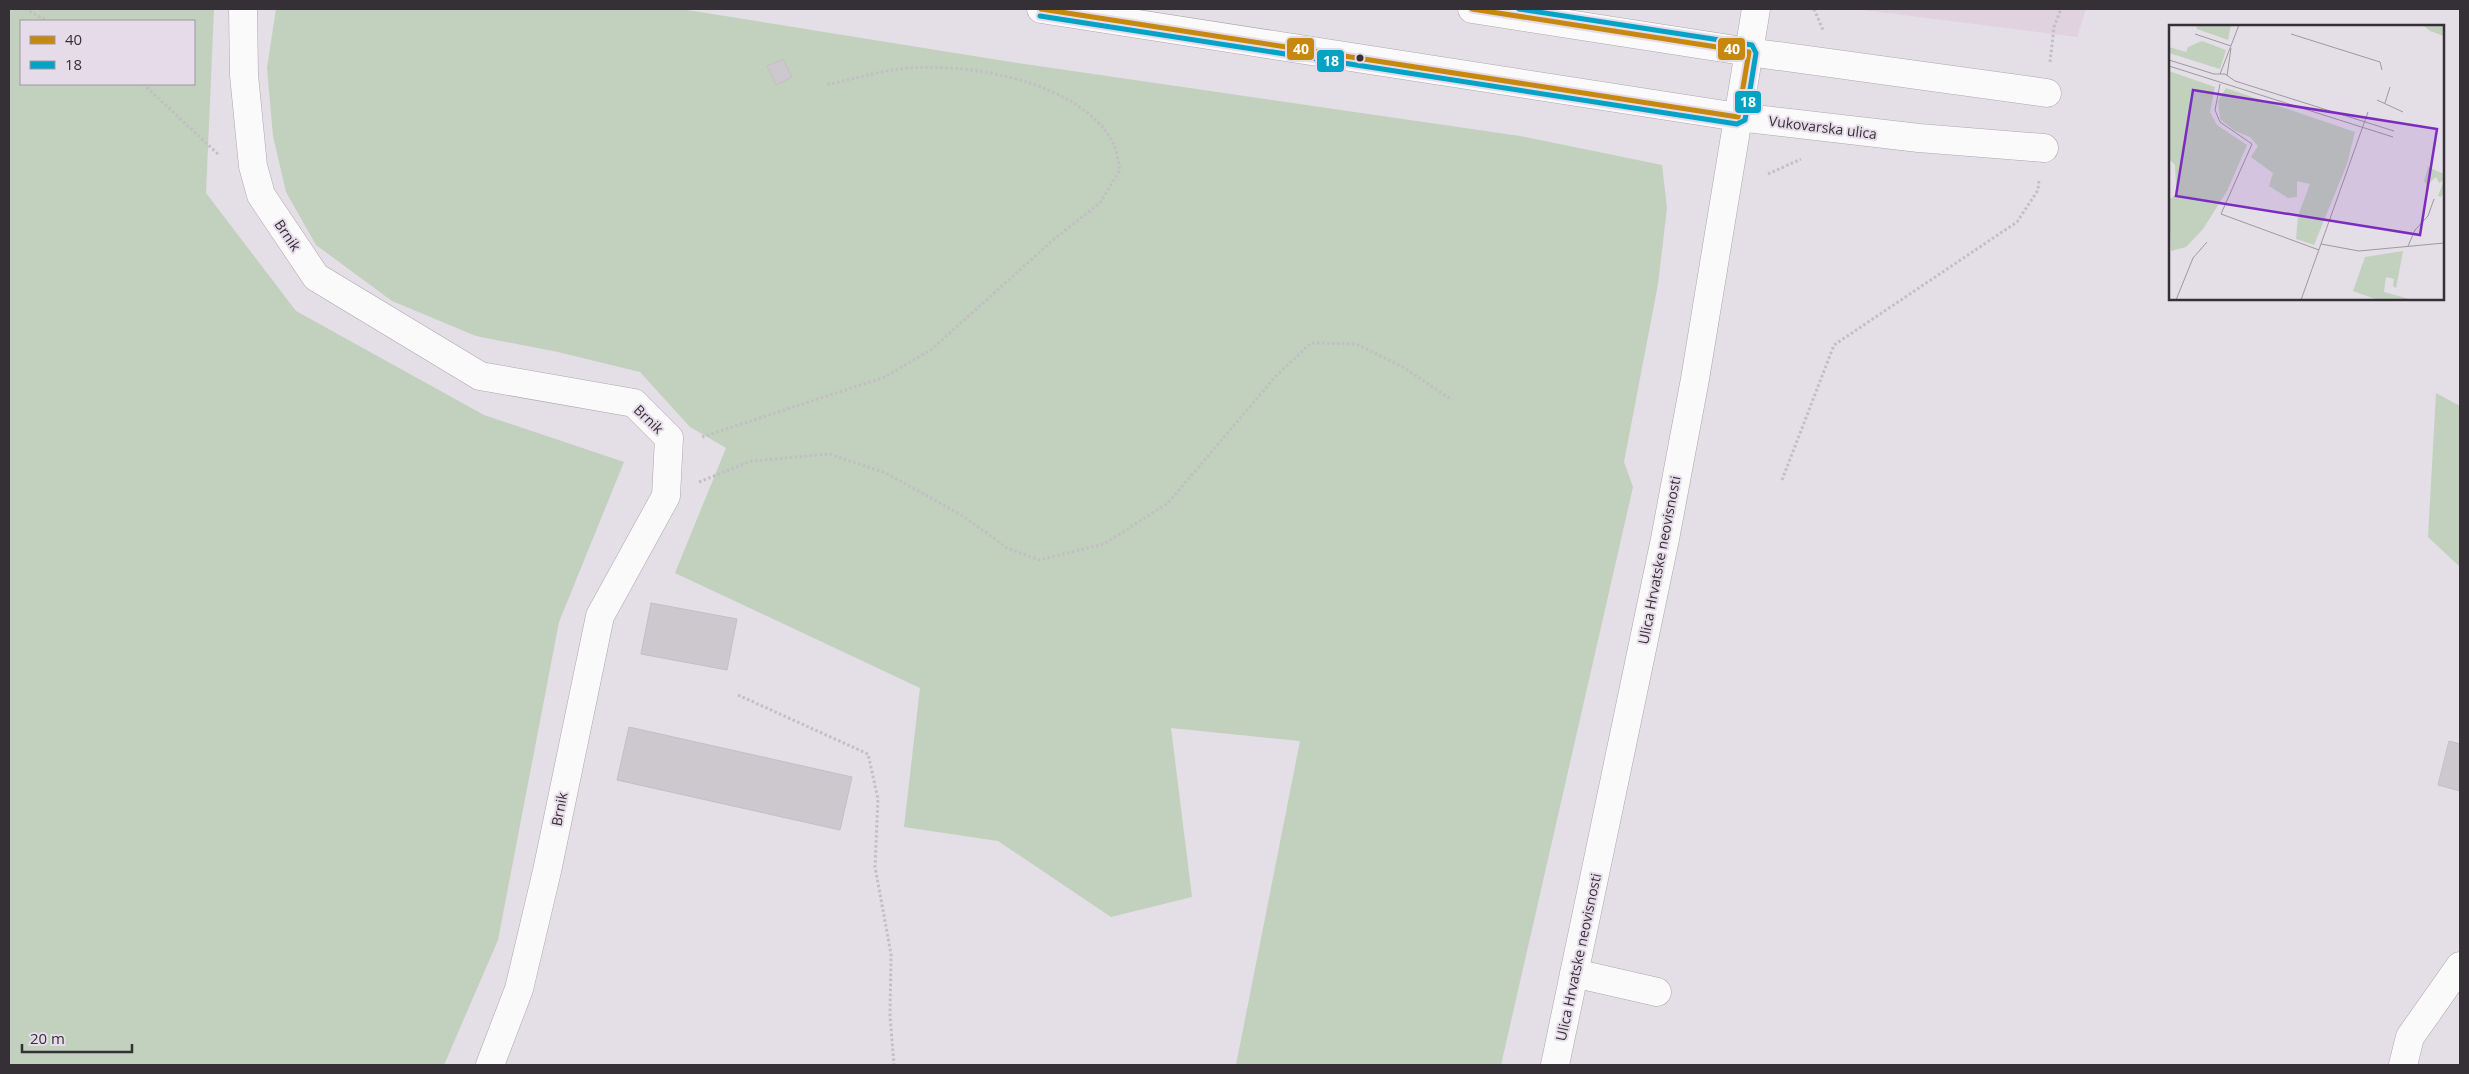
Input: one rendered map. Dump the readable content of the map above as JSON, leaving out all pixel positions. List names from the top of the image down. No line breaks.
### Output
{"streets":{"street":["Vukovarska ulica","Brnik","Ulica Hrvatske neovisnosti"]},"crossings":[["Vukovarska ulica","Ulica Hrvatske neovisnosti"]],"lines":["transit line 40","transit line 18"],"legend":["40","18"],"scale_bar":"20 m"}
